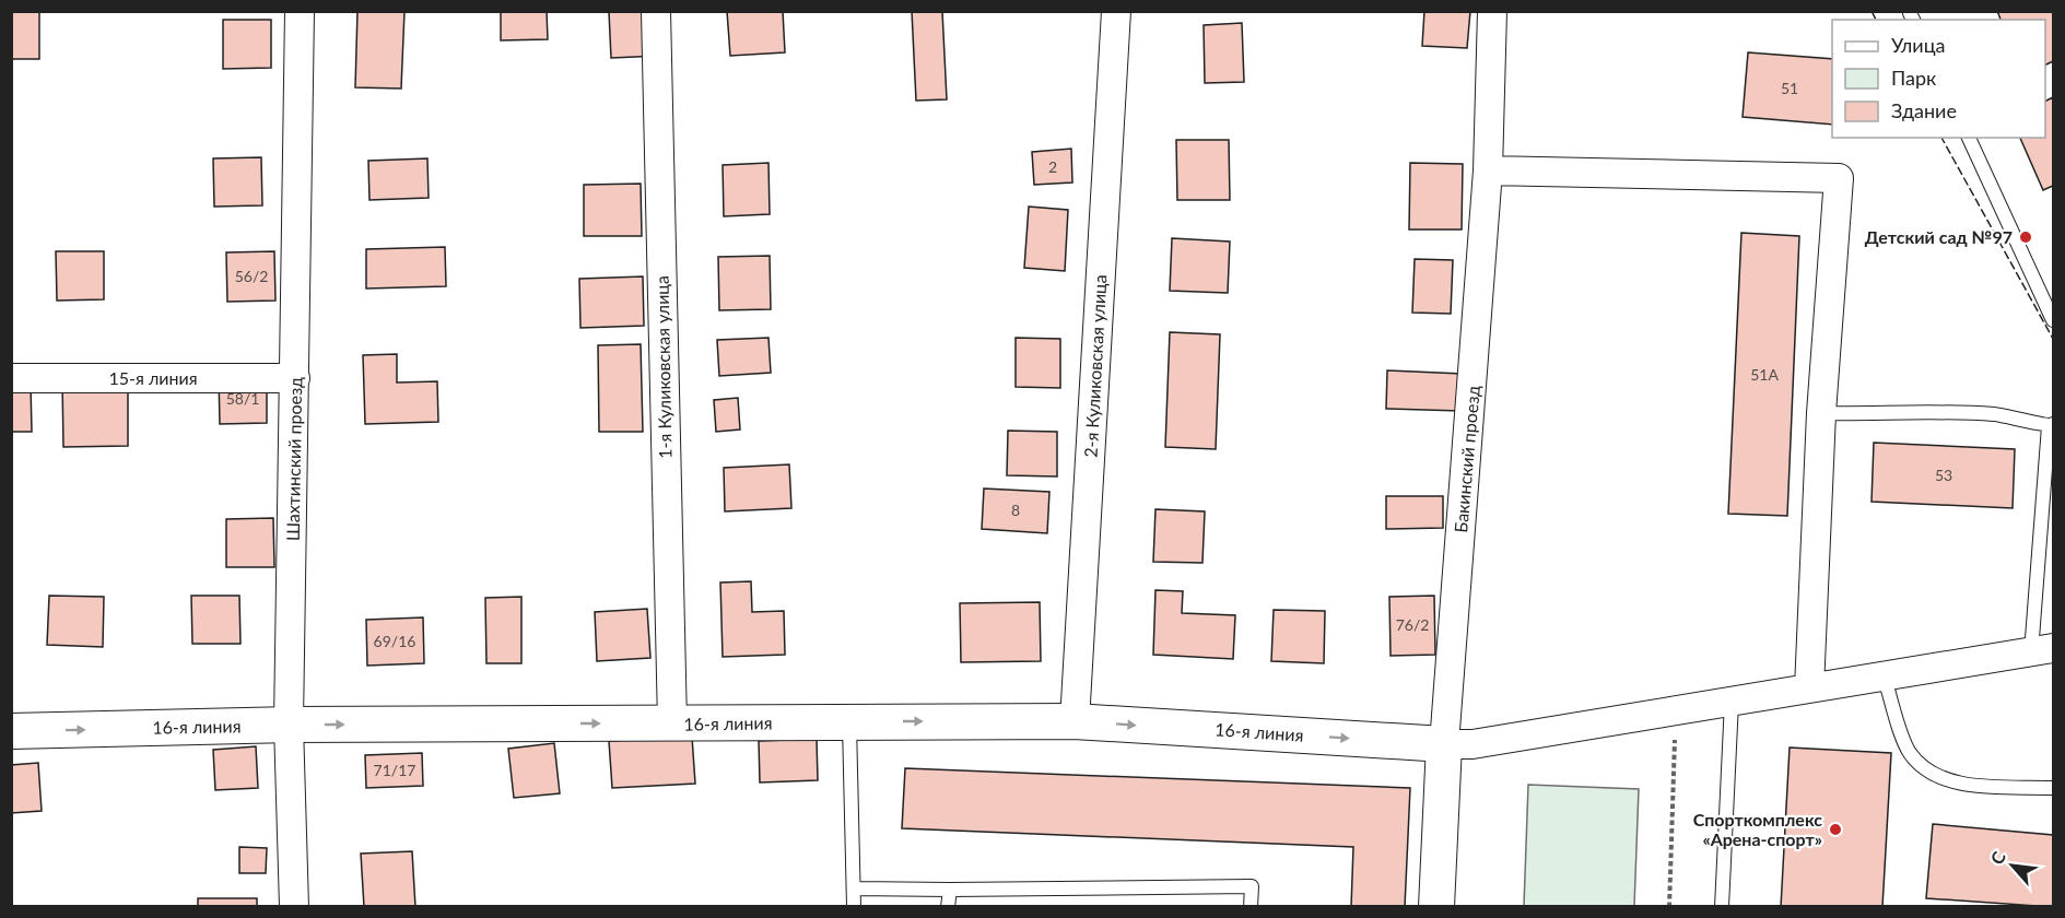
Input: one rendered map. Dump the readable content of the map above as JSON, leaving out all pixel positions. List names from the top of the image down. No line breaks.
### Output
{"streets":{"street":["2-я Куликовская улица","1-я Куликовская улица","15-я линия","Шахтинский проезд","Бакинский проезд","16-я линия"]},"crossings":[["2-я Куликовская улица","16-я линия"],["1-я Куликовская улица","16-я линия"],["15-я линия","Шахтинский проезд"],["Шахтинский проезд","16-я линия"],["Бакинский проезд","16-я линия"]],"one_way":["16-я линия"],"places":["Детский сад №97","Спорткомплекс «Арена-спорт»"],"house_numbers":["51","2","56/2","51А","58/1","53","8","76/2","69/16","71/17"],"legend":["Улица","Парк","Здание"],"north":"top left"}
